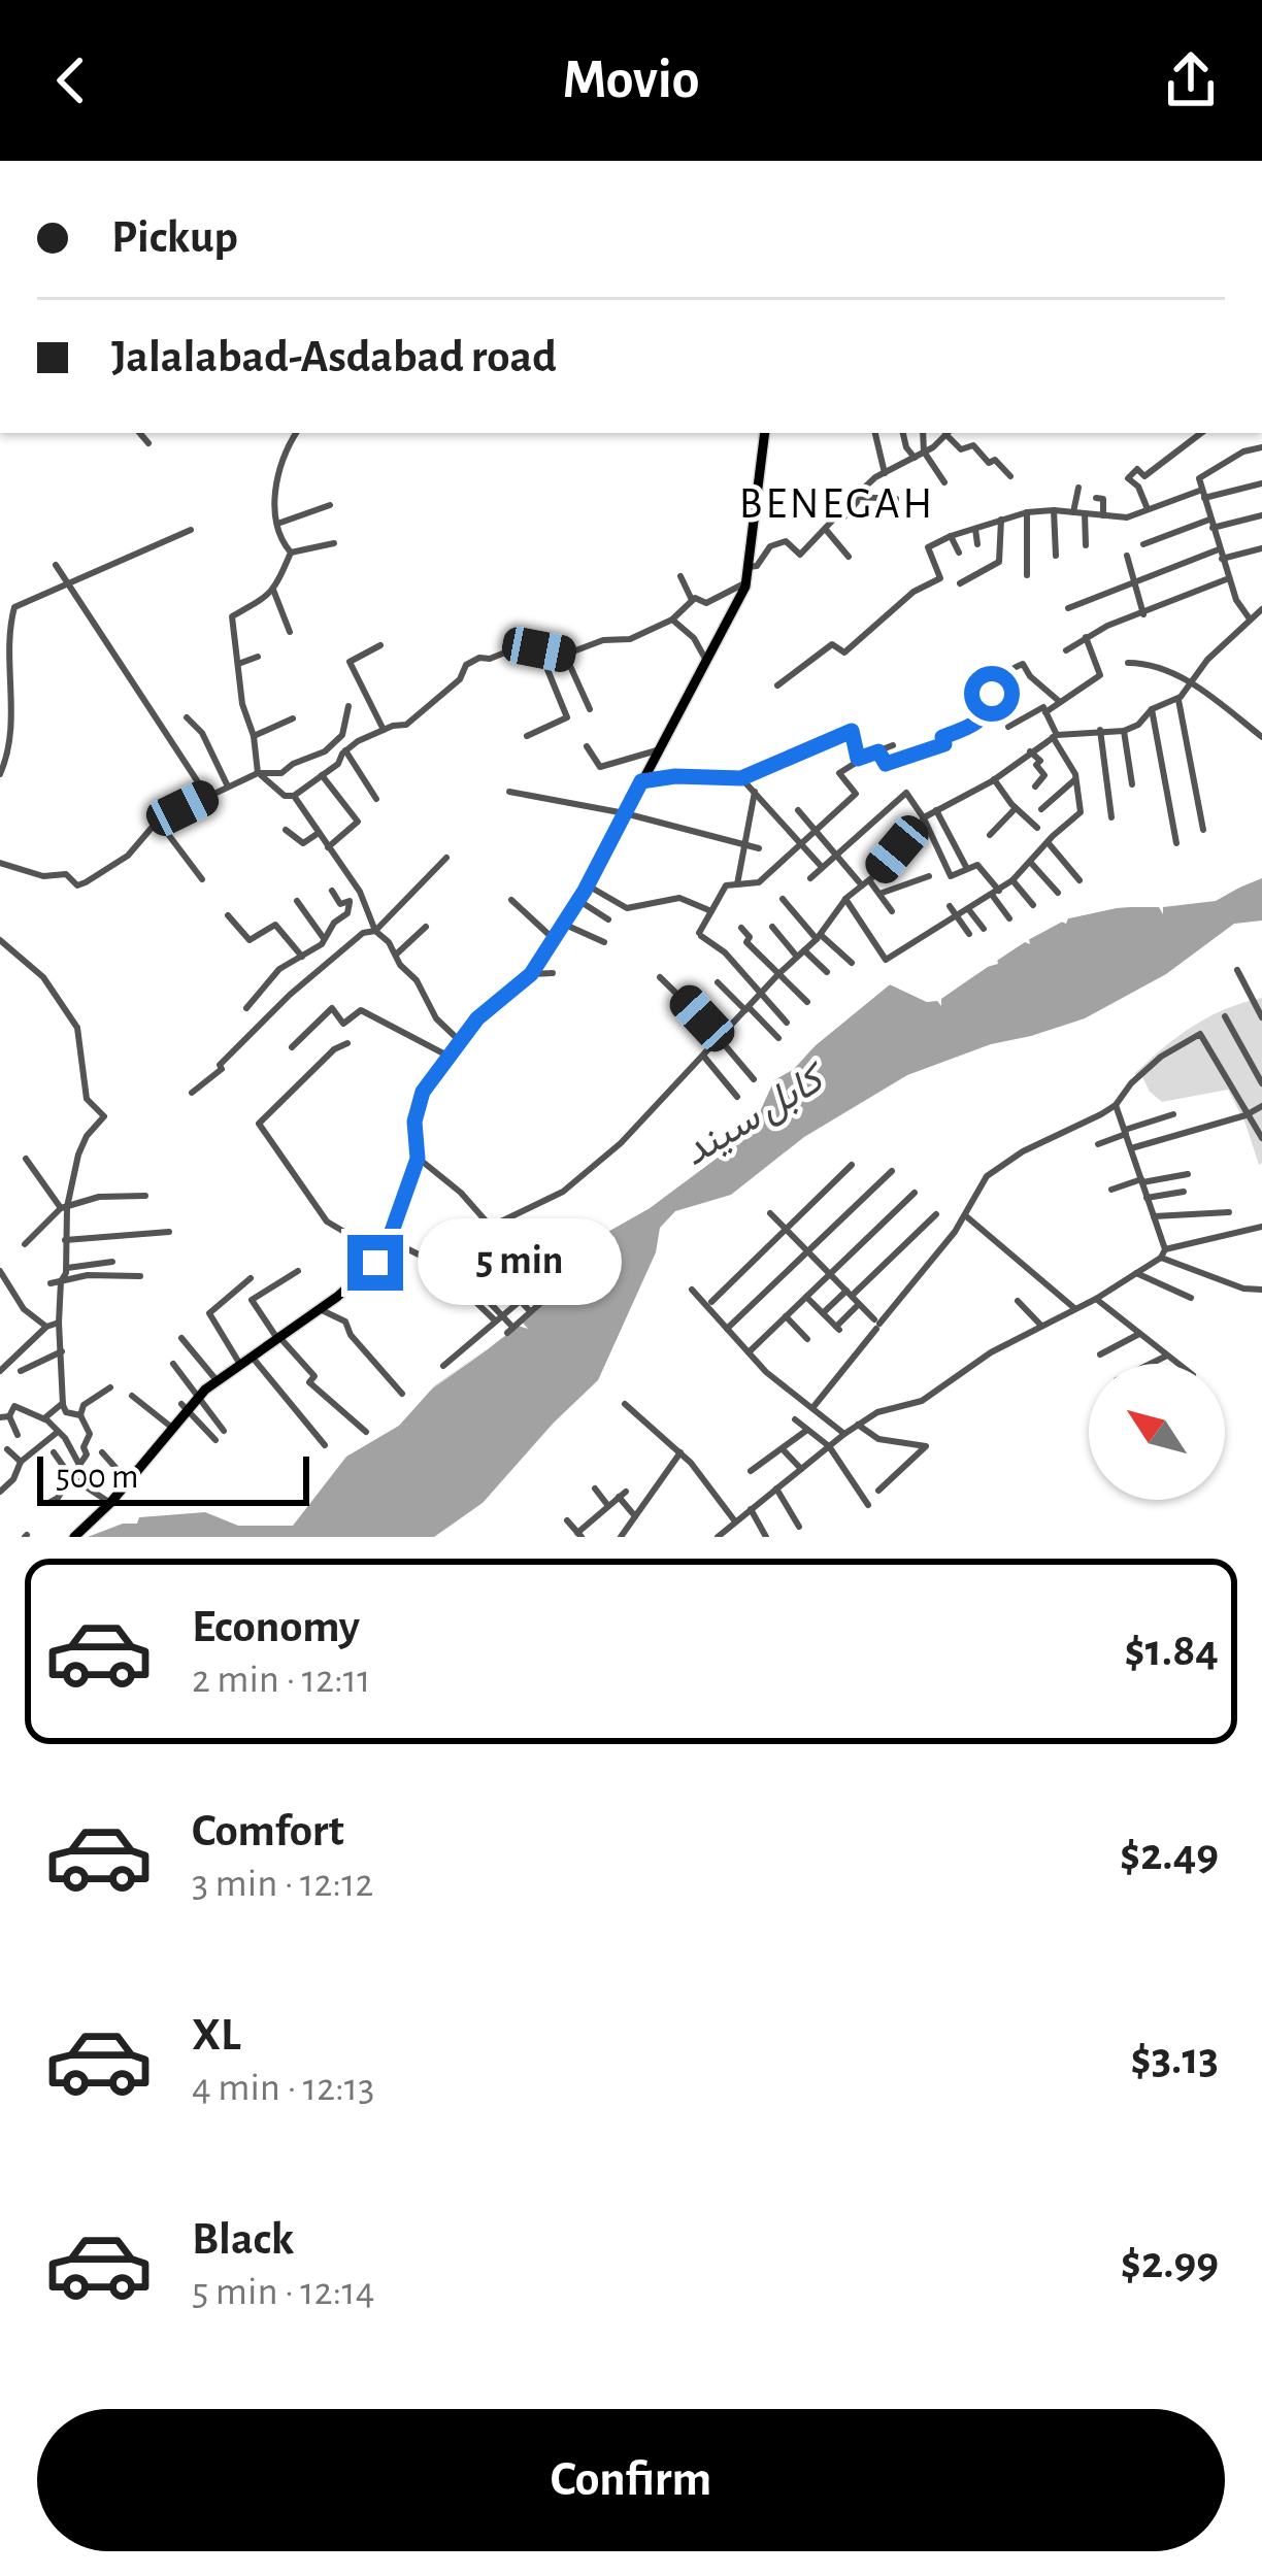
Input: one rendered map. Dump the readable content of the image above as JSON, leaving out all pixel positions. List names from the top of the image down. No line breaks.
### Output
{"districts":["BENEGAH"],"water":["کابل سيند"],"scale_bar":"500 m","north":"top left","page":{"header":"Movio","banner":["Pickup","Jalalabad-Asdabad road"],"bubble":"5 min","scale":"500 m","list":[{"name":"Economy","note":"2 min · 12:11","value":"$1.84"},{"name":"Comfort","note":"3 min · 12:12","value":"$2.49"},{"name":"XL","note":"4 min · 12:13","value":"$3.13"},{"name":"Black","note":"5 min · 12:14","value":"$2.99"}],"buttons":"Confirm"}}
